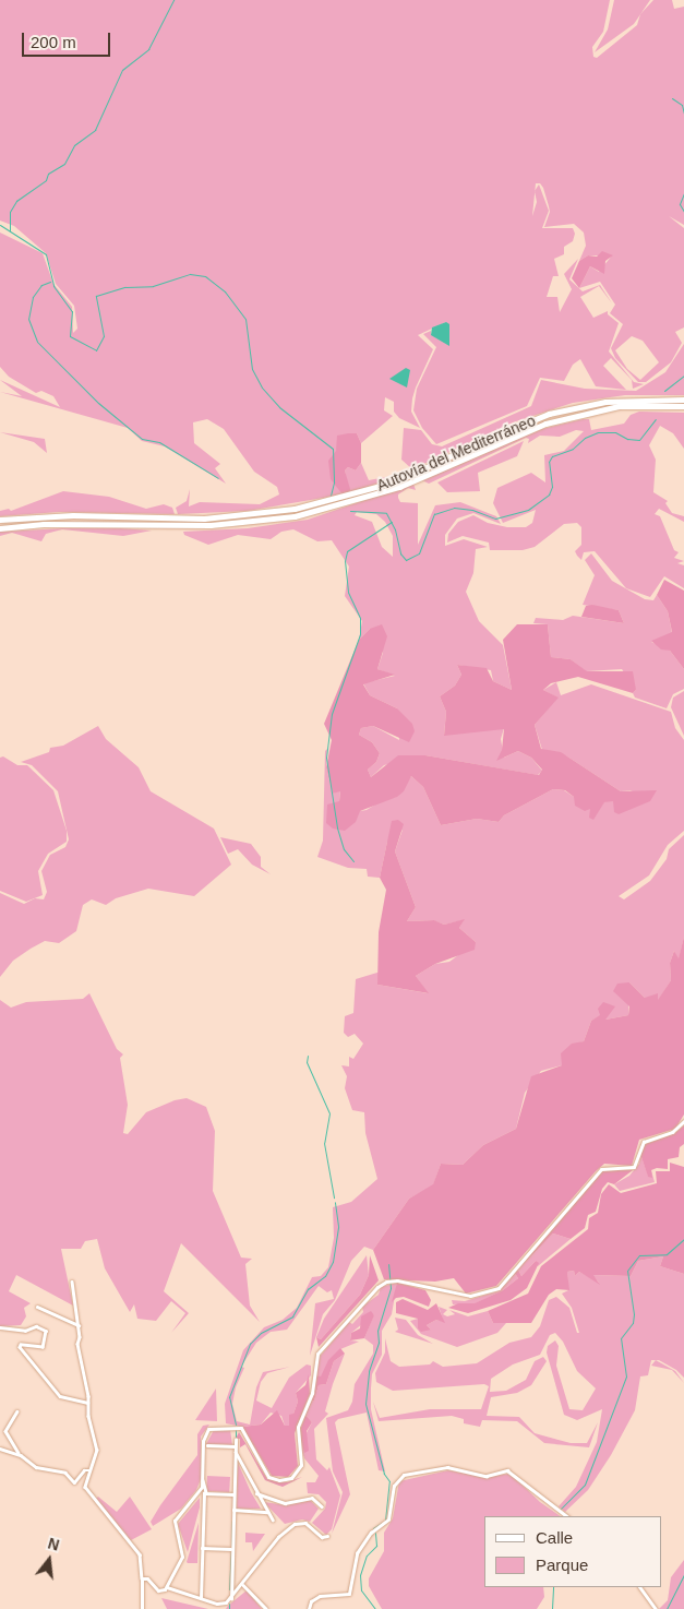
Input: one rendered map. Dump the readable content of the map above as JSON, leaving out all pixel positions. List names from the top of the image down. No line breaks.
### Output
{"streets":{"highway":["Autovía del Mediterráneo"]},"legend":["Calle","Parque"],"scale_bar":"200 m","north":"top"}
